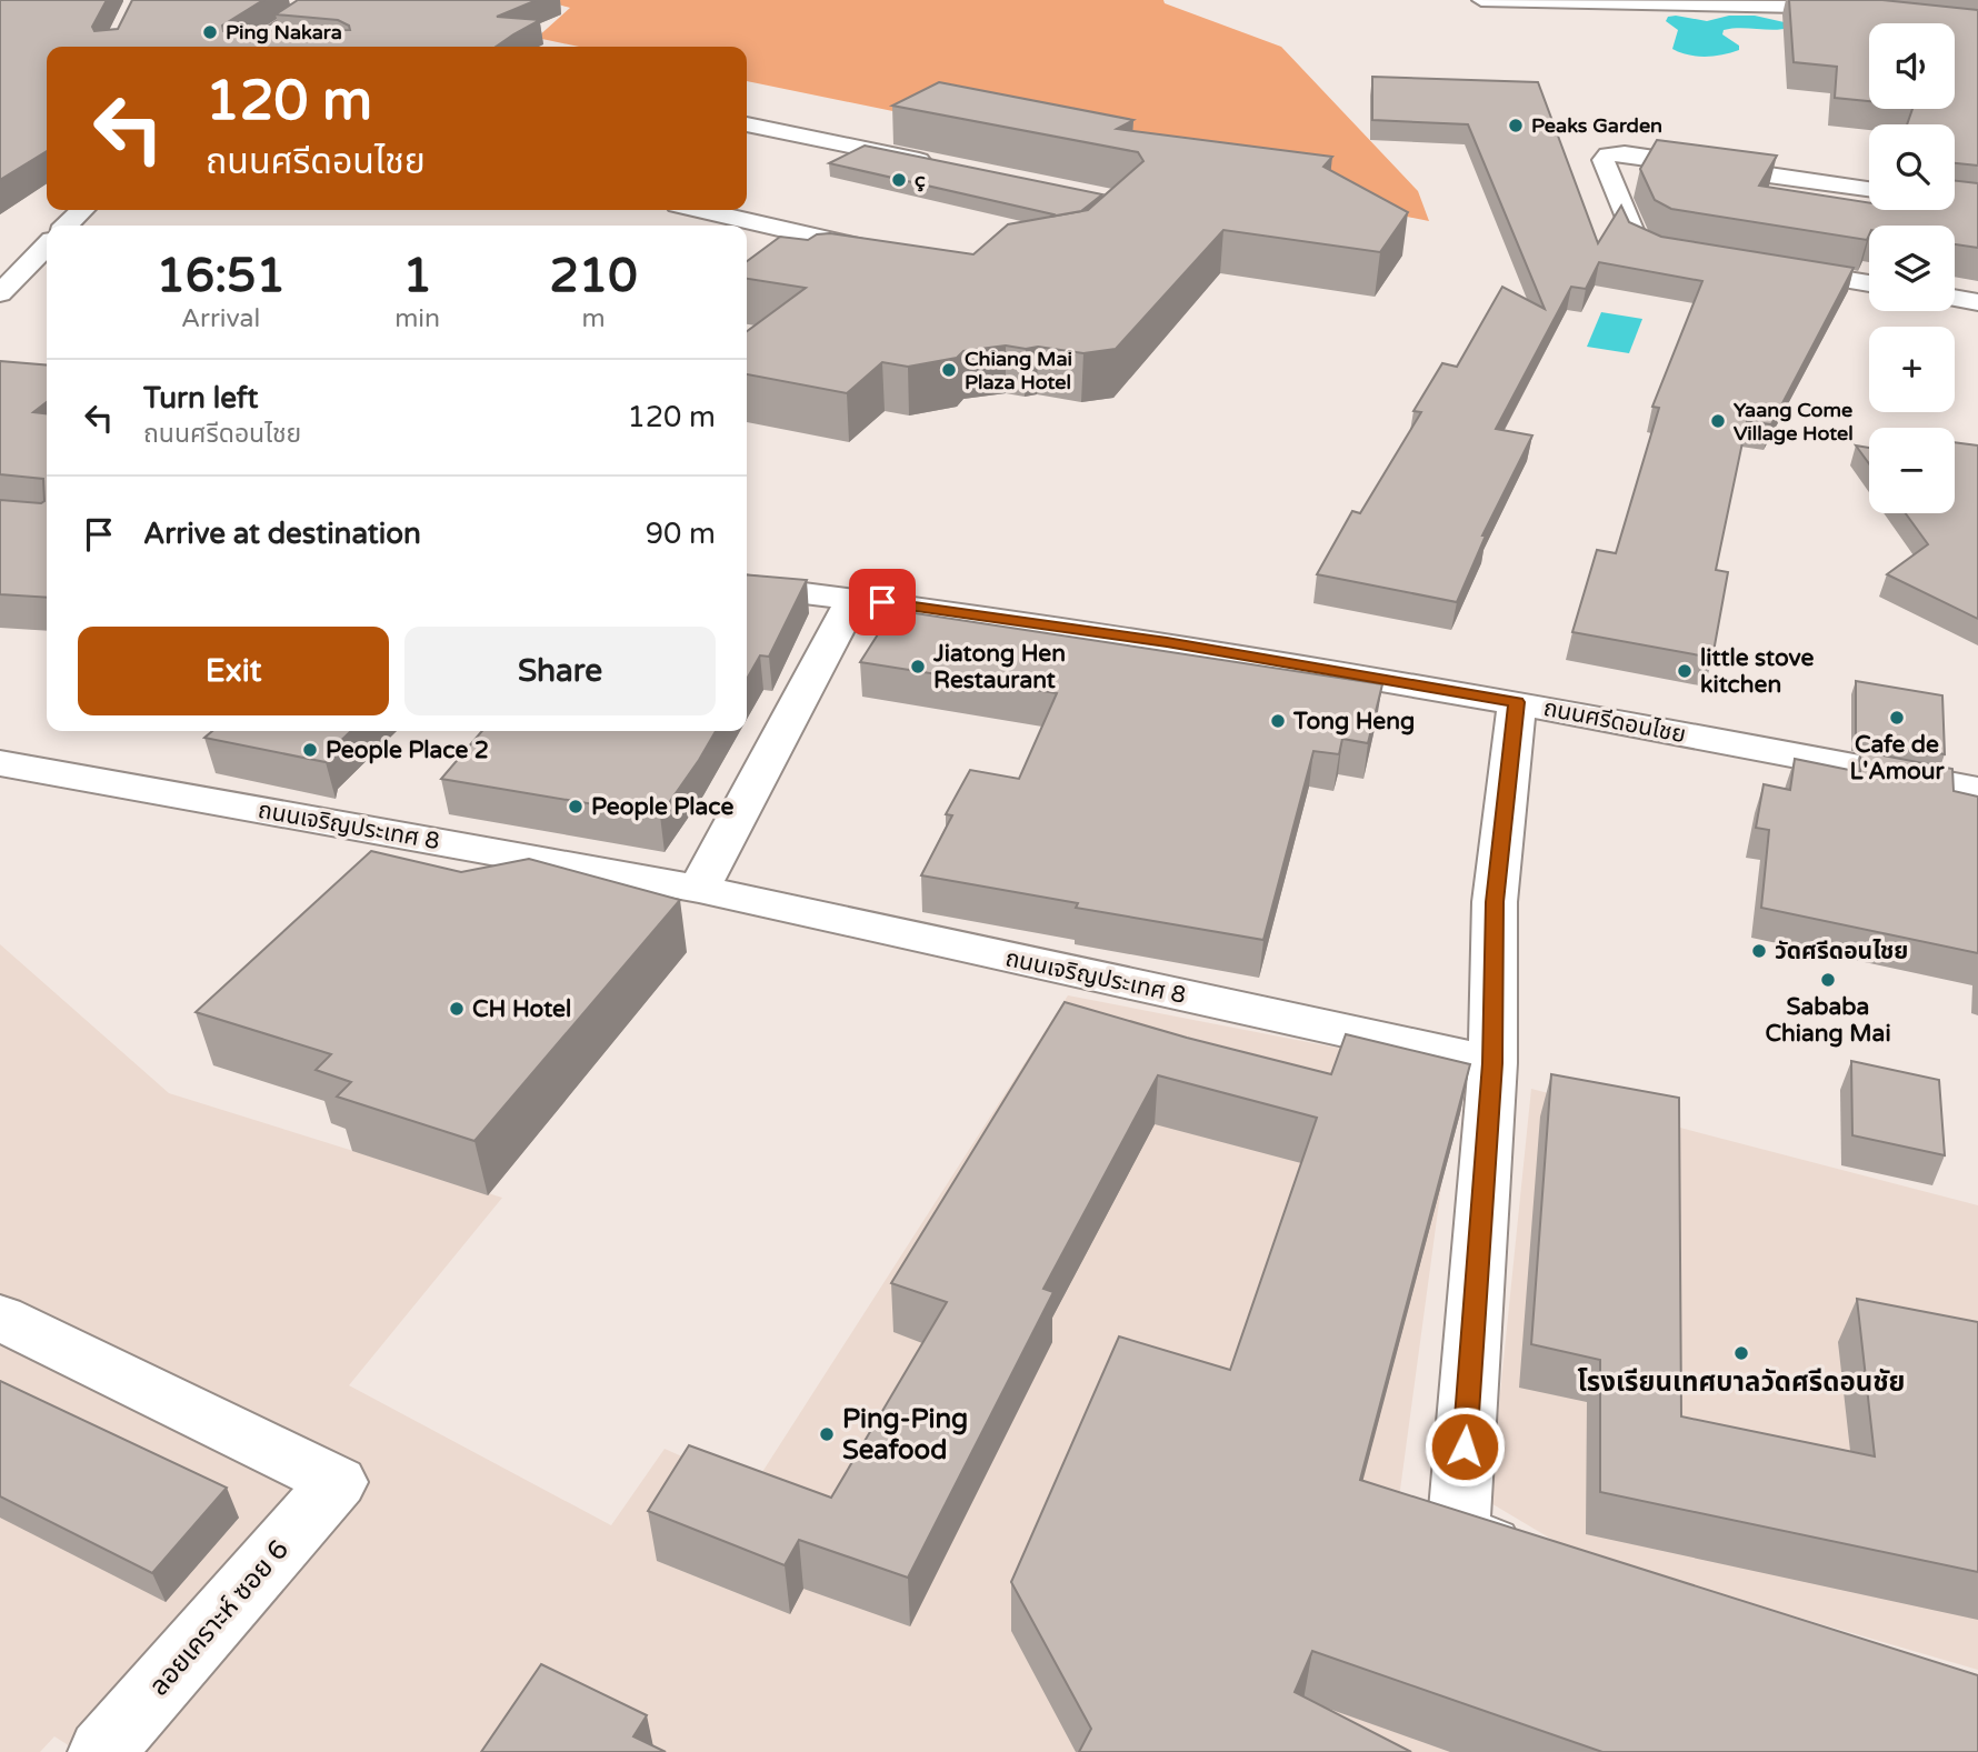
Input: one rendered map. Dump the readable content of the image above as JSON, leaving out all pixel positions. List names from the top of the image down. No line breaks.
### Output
{"streets":{"street":["ถนนศรีดอนไชย","ถนนเจริญประเทศ 8","ลอยเคราะห์ ซอย 6"]},"places":["Ping Nakara","Peaks Garden","ç","Chiang Mai Plaza Hotel","Yaang Come Village Hotel","Jiatong Hen Restaurant","little stove kitchen","Cafe de L'Amour","Tong Heng","People Place 2","People Place","วัดศรีดอนไชย","Sababa Chiang Mai","CH Hotel","โรงเรียนเทศบาลวัดศรีดอนชัย","Ping-Ping Seafood"],"page":{"map_buttons":["+","−"],"turn":["120 m","ถนนศรีดอนไชย"],"eta":["16:51","Arrival","1","min","210","m"],"list":[{"name":"Turn left","note":"ถนนศรีดอนไชย","value":"120 m"},{"name":"Arrive at destination","value":"90 m"}],"buttons":["Exit","Share"]}}
